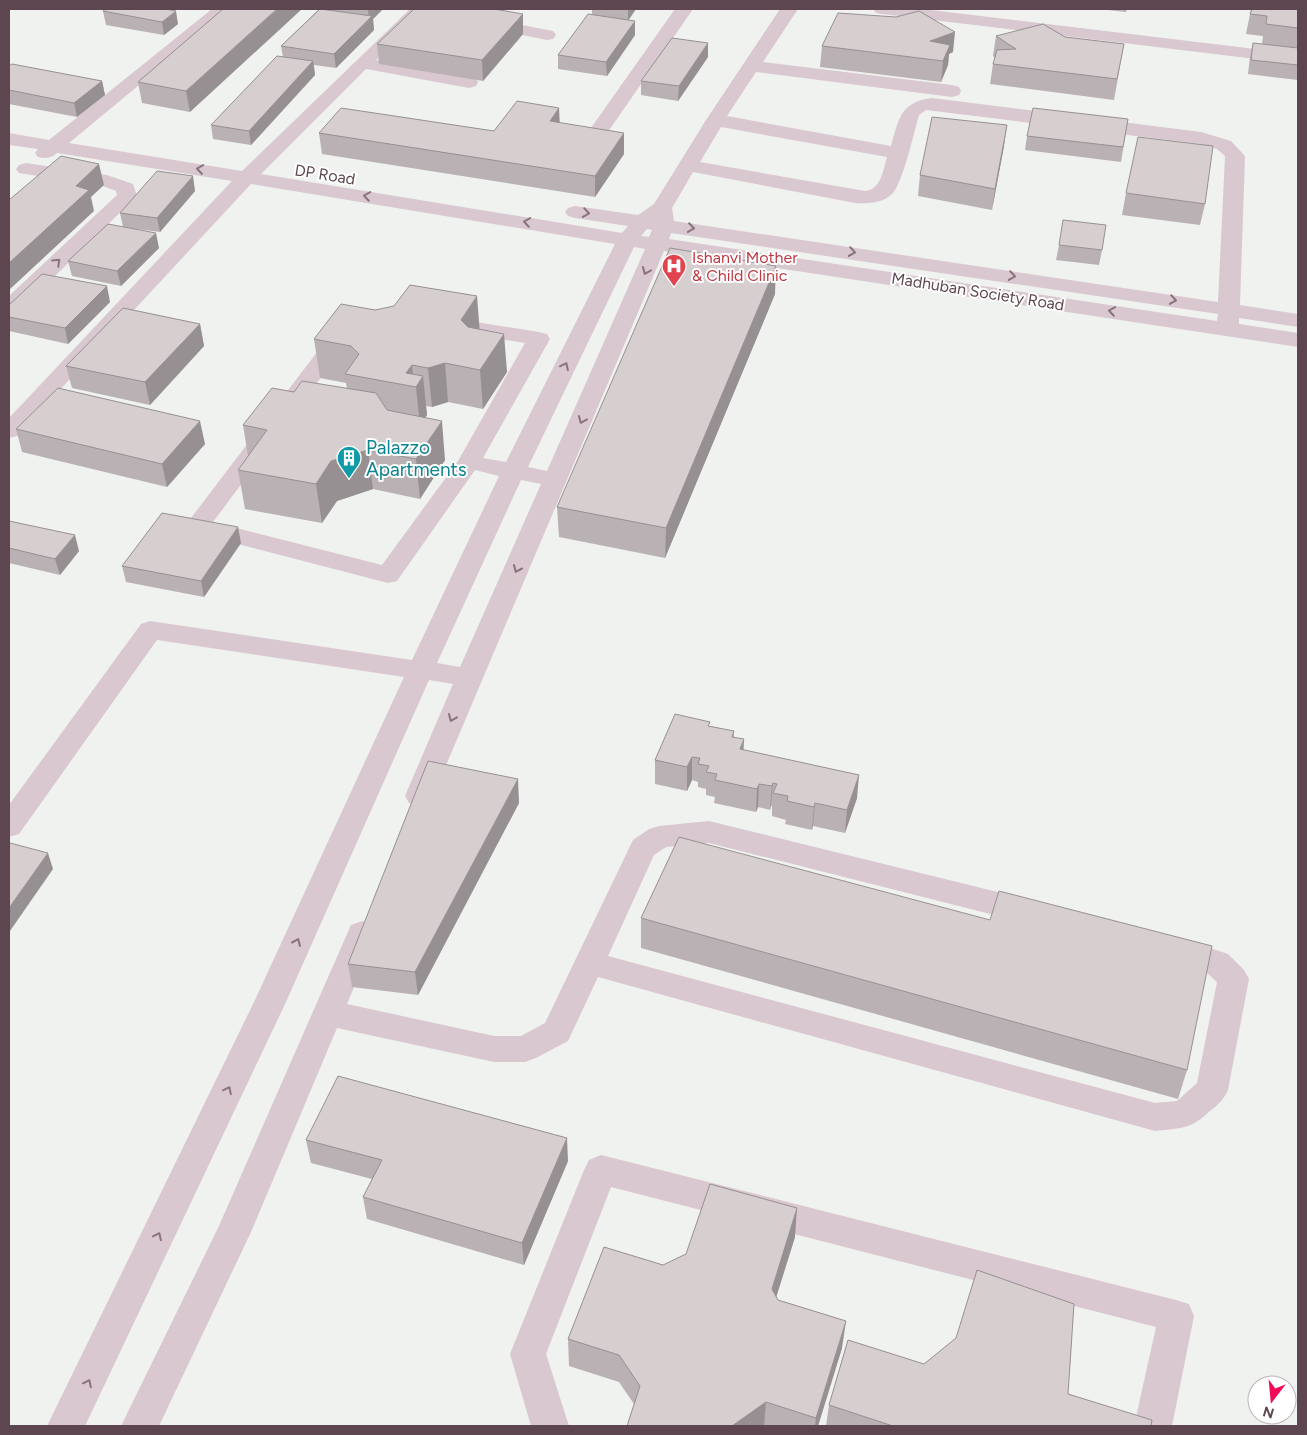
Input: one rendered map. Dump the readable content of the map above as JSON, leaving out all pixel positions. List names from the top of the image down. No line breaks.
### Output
{"streets":{"street":["DP Road","Madhuban Society Road"]},"crossings":[["DP Road","Madhuban Society Road"]],"places":{"hospital":["Ishanvi Mother & Child Clinic"],"building":["Palazzo Apartments"]},"north":"bottom"}
